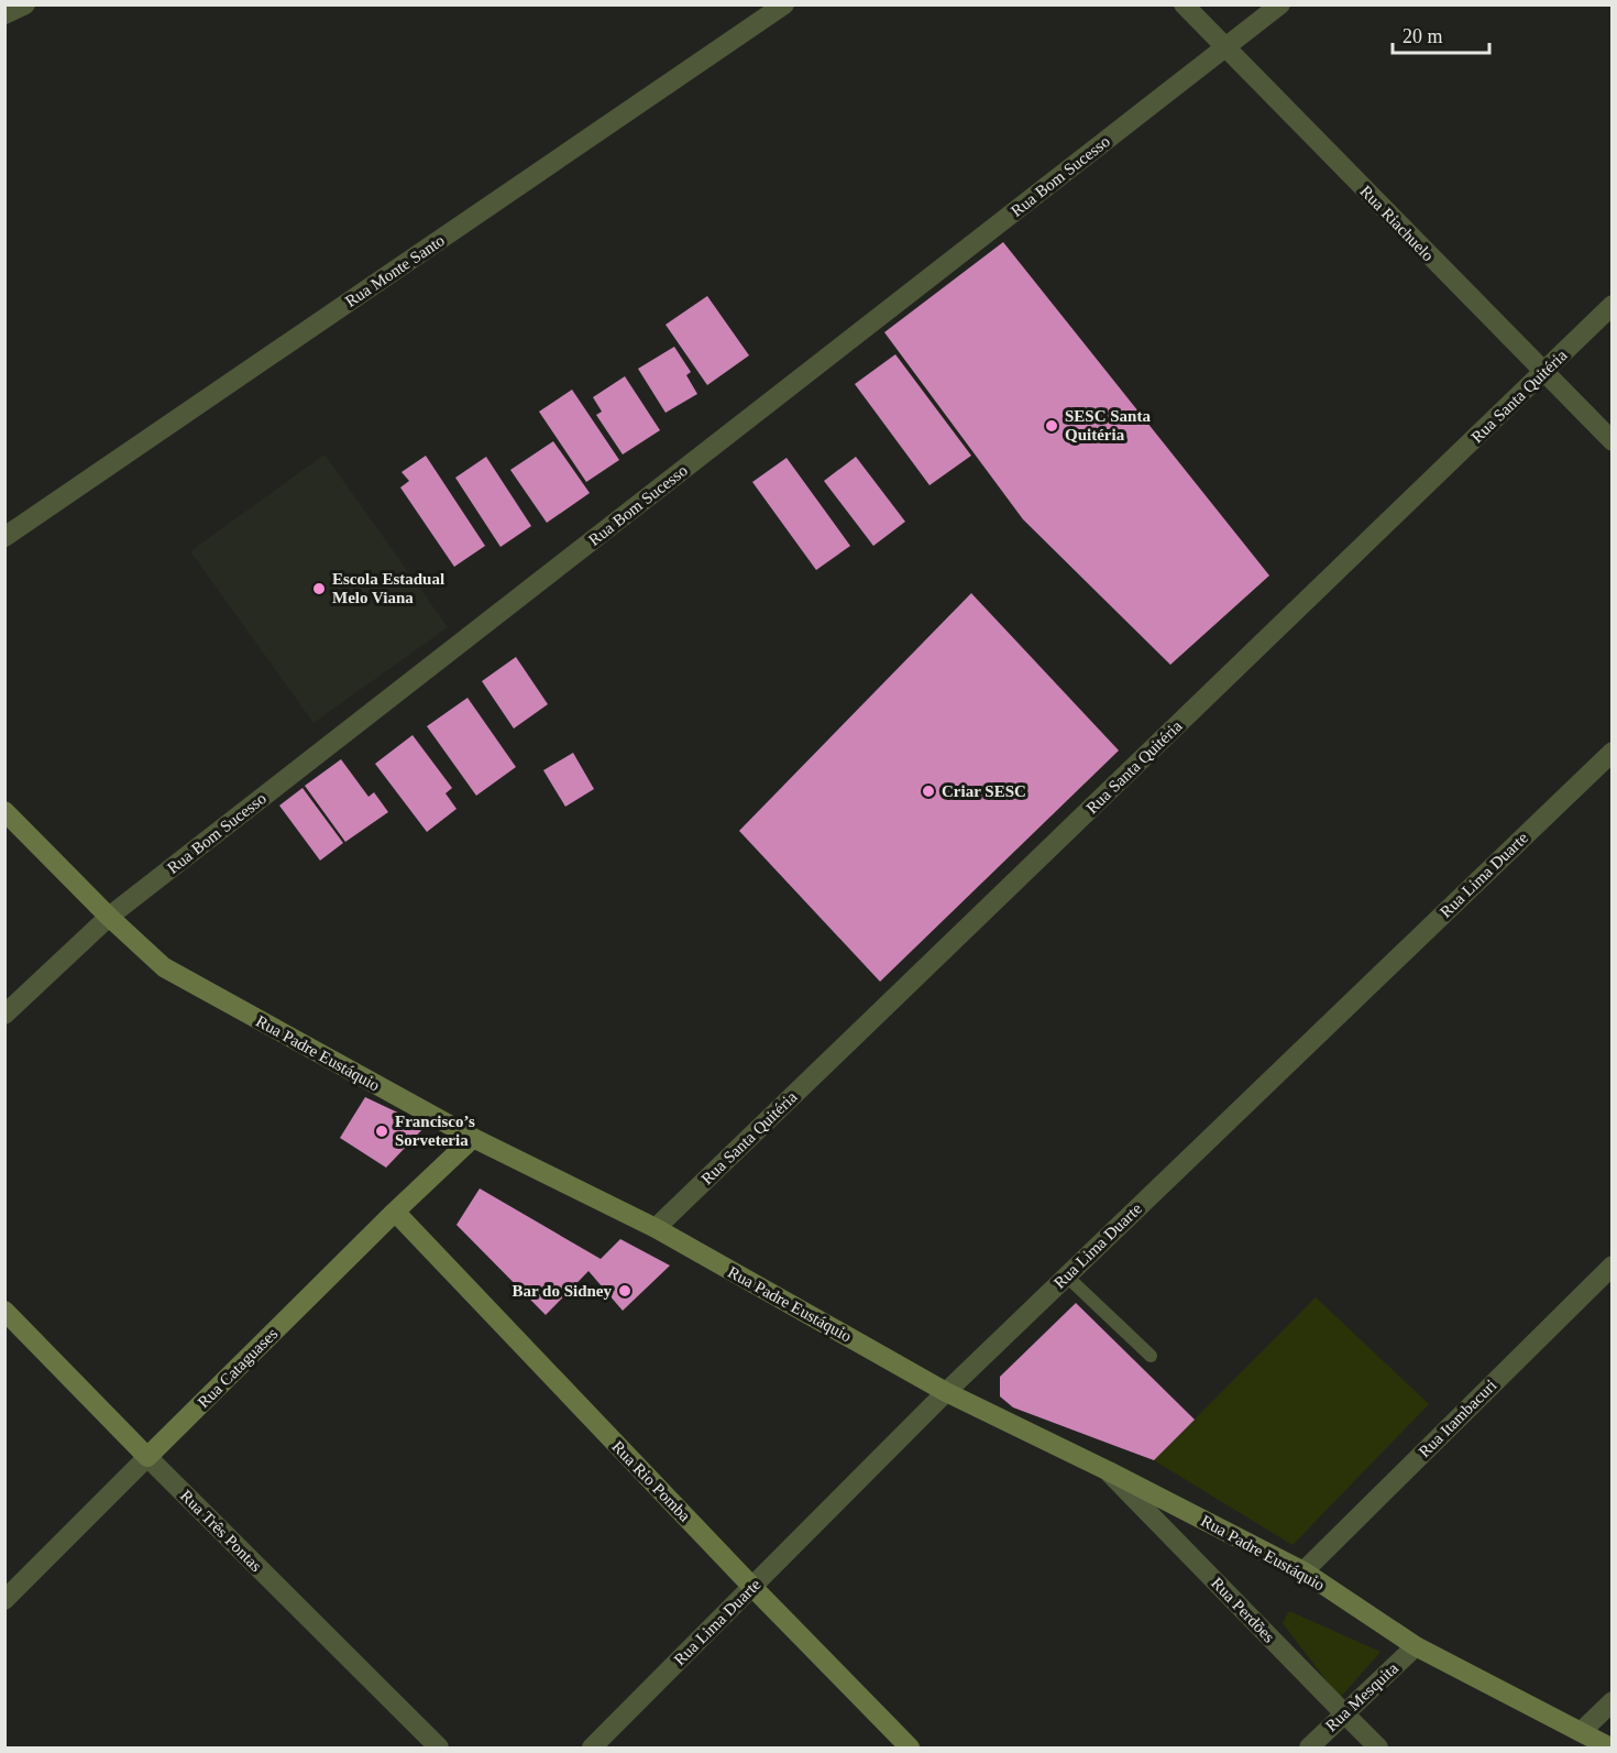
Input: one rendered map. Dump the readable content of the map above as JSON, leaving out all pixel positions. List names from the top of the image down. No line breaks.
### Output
{"streets":{"main road":["Rua Padre Eustáquio","Rua Cataguases","Rua Rio Pomba","Rua Três Pontas"],"street":["Rua Bom Sucesso","Rua Riachuelo","Rua Monte Santo","Rua Santa Quitéria","Rua Lima Duarte","Rua Itambacuri","Rua Perdões","Rua Mesquita"]},"crossings":[["Rua Bom Sucesso","Rua Riachuelo"],["Rua Bom Sucesso","Rua Padre Eustáquio"],["Rua Riachuelo","Rua Santa Quitéria"],["Rua Santa Quitéria","Rua Padre Eustáquio"],["Rua Lima Duarte","Rua Padre Eustáquio"],["Rua Lima Duarte","Rua Rio Pomba"],["Rua Padre Eustáquio","Rua Cataguases"],["Rua Padre Eustáquio","Rua Itambacuri"],["Rua Padre Eustáquio","Rua Perdões"],["Rua Padre Eustáquio","Rua Mesquita"],["Rua Cataguases","Rua Rio Pomba"],["Rua Cataguases","Rua Três Pontas"],["Rua Perdões","Rua Mesquita"]],"places":["SESC Santa Quitéria","Escola Estadual Melo Viana","Criar SESC","Francisco’s Sorveteria","Bar do Sidney"],"scale_bar":"20 m"}
